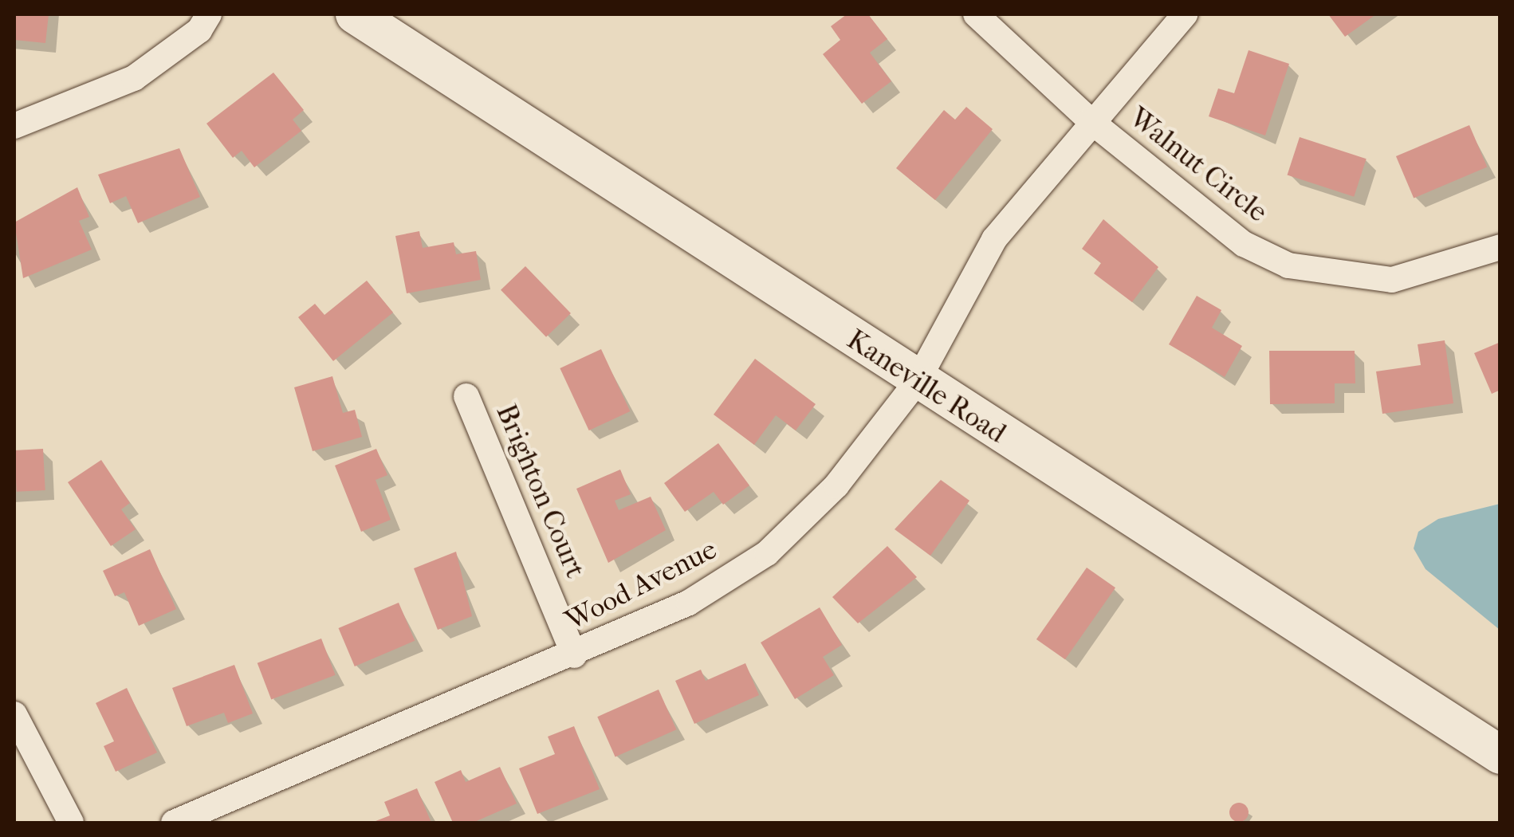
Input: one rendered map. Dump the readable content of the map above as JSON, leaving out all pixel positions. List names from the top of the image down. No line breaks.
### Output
{"streets":{"main road":["Kaneville Road"],"street":["Walnut Circle","Brighton Court","Wood Avenue"]},"crossings":[["Walnut Circle","Wood Avenue"],["Kaneville Road","Wood Avenue"],["Brighton Court","Wood Avenue"]]}
